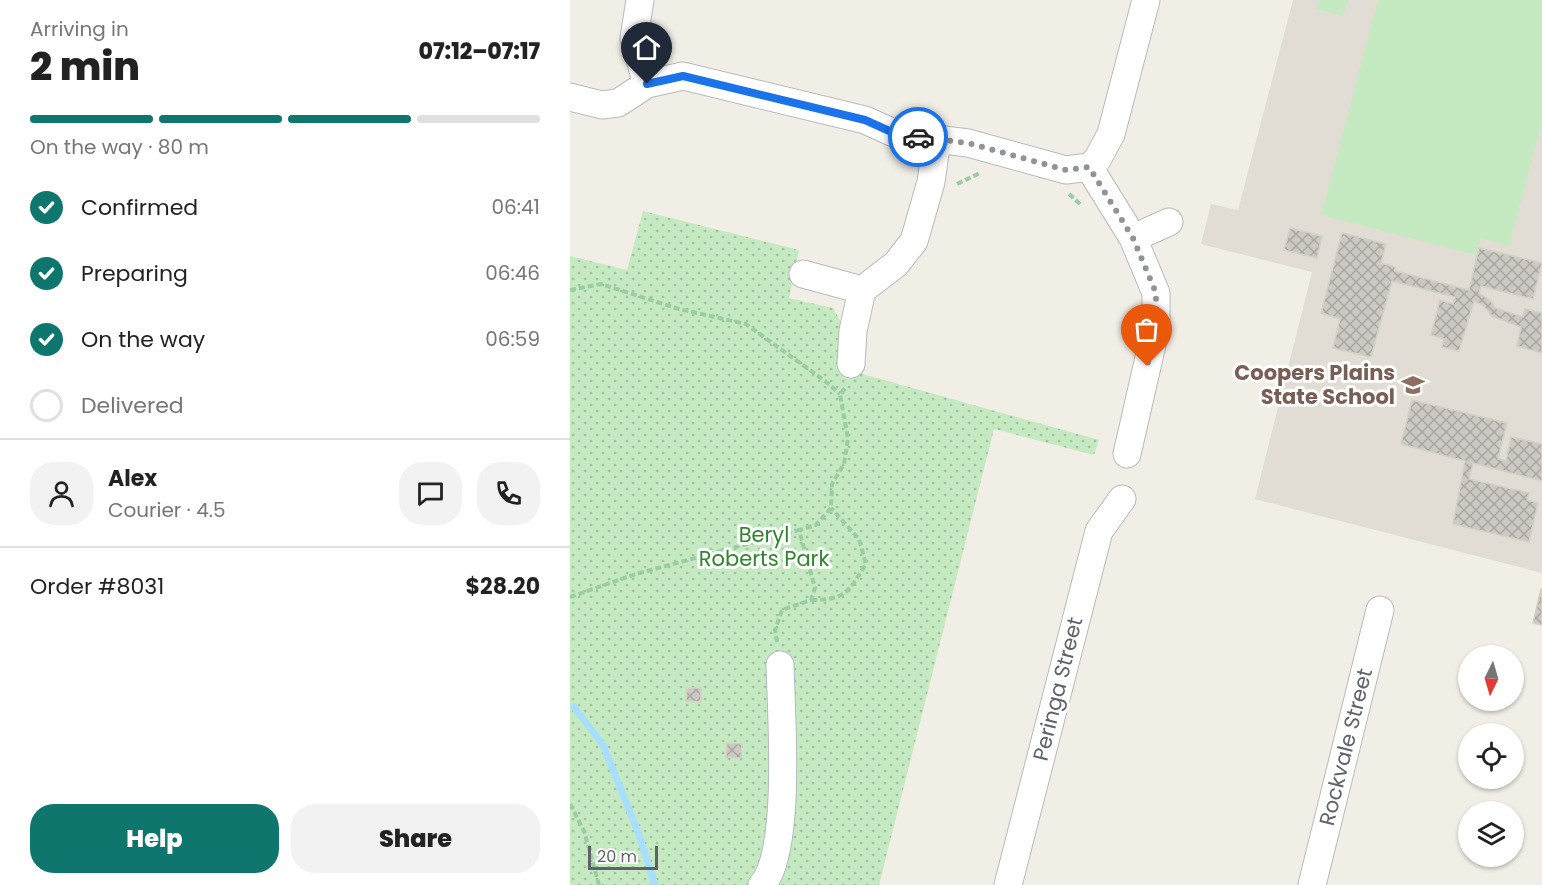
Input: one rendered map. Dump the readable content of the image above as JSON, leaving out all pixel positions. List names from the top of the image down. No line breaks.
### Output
{"streets":{"street":["Peringa Street","Rockvale Street"]},"parks":["Beryl Roberts Park"],"places":{"school or university":["Coopers Plains State School"]},"scale_bar":"20 m","north":"bottom","page":{"heading":["2 min","Arriving in","07:12–07:17"],"panel":["Alex","Courier · 4.5","Order #8031","$28.20"],"bar":"On the way · 80 m","list":[["Confirmed","06:41"],["Preparing","06:46"],["On the way","06:59"],"Delivered"],"buttons":["Help","Share"],"scale":"20 m"}}
